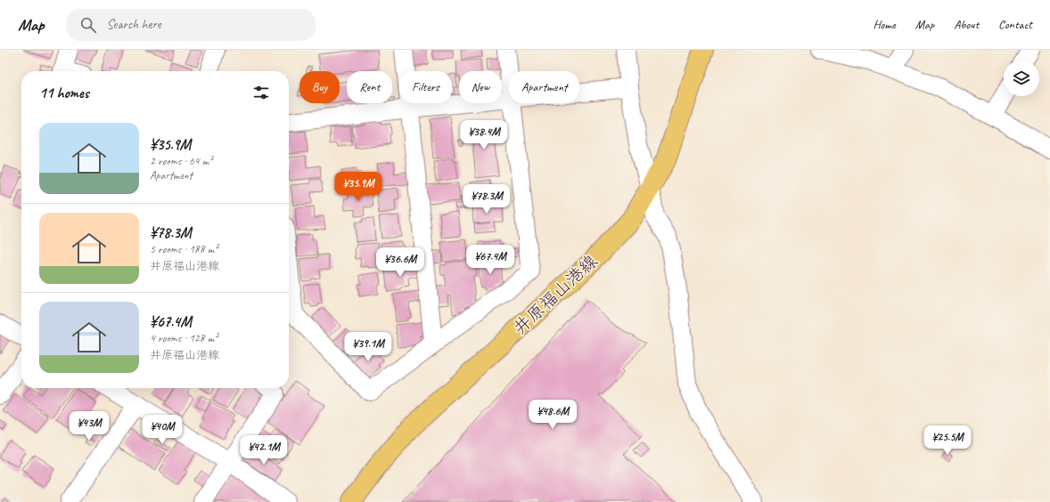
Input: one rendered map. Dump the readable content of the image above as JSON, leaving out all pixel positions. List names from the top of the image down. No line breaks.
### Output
{"streets":{"main road":["井原福山港線"]},"page":{"header":"Map","search":"Search here","nav":["Home","Map","About","Contact"],"chip":["Buy","Rent","Filters","New","Apartment"],"heading":"11 homes","list":[{"name":"¥35.9M","note":"2 rooms · 64 m² · Apartment"},{"name":"¥78.3M","note":"5 rooms · 188 m² · 井原福山港線"},{"name":"¥67.4M","note":"4 rooms · 128 m² · 井原福山港線"}],"price":["¥38.4M","¥35.9M","¥78.3M","¥67.4M","¥36.6M","¥39.1M","¥48.6M","¥43M","¥40M","¥25.5M","¥42.1M"]}}
